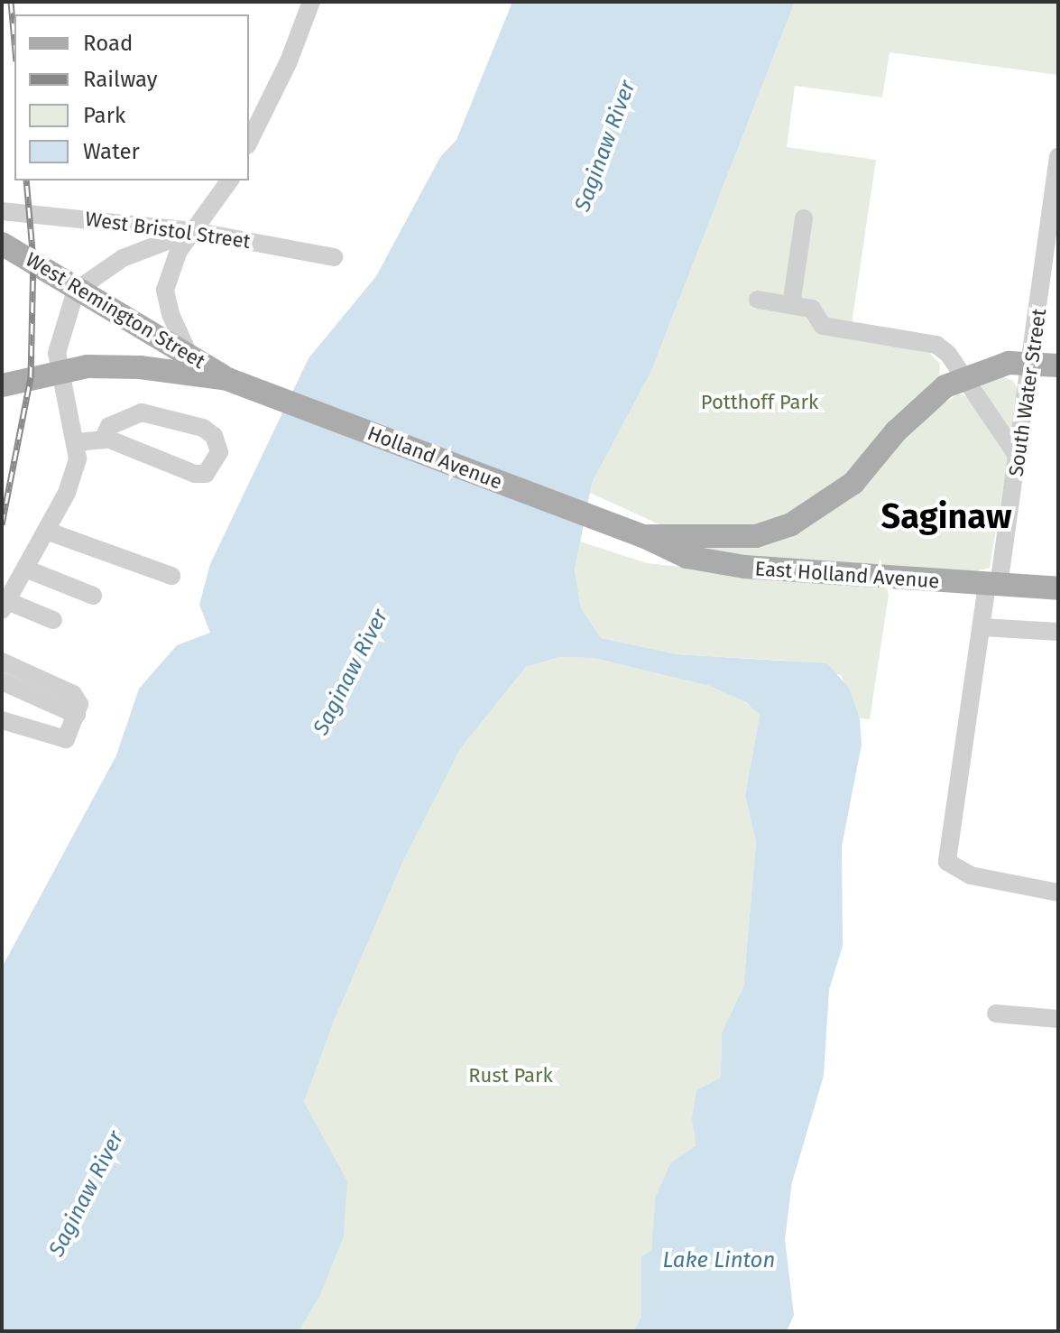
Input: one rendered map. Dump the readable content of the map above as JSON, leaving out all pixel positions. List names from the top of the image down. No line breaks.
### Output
{"streets":{"main road":["West Remington Street","Holland Avenue","East Holland Avenue"],"street":["West Bristol Street","South Water Street"]},"crossings":[["West Remington Street","Holland Avenue"],["South Water Street","East Holland Avenue"],["Holland Avenue","East Holland Avenue"]],"districts":["Saginaw"],"water":["Saginaw River","Lake Linton"],"parks":["Potthoff Park","Rust Park"],"legend":["Road","Railway","Park","Water"]}
